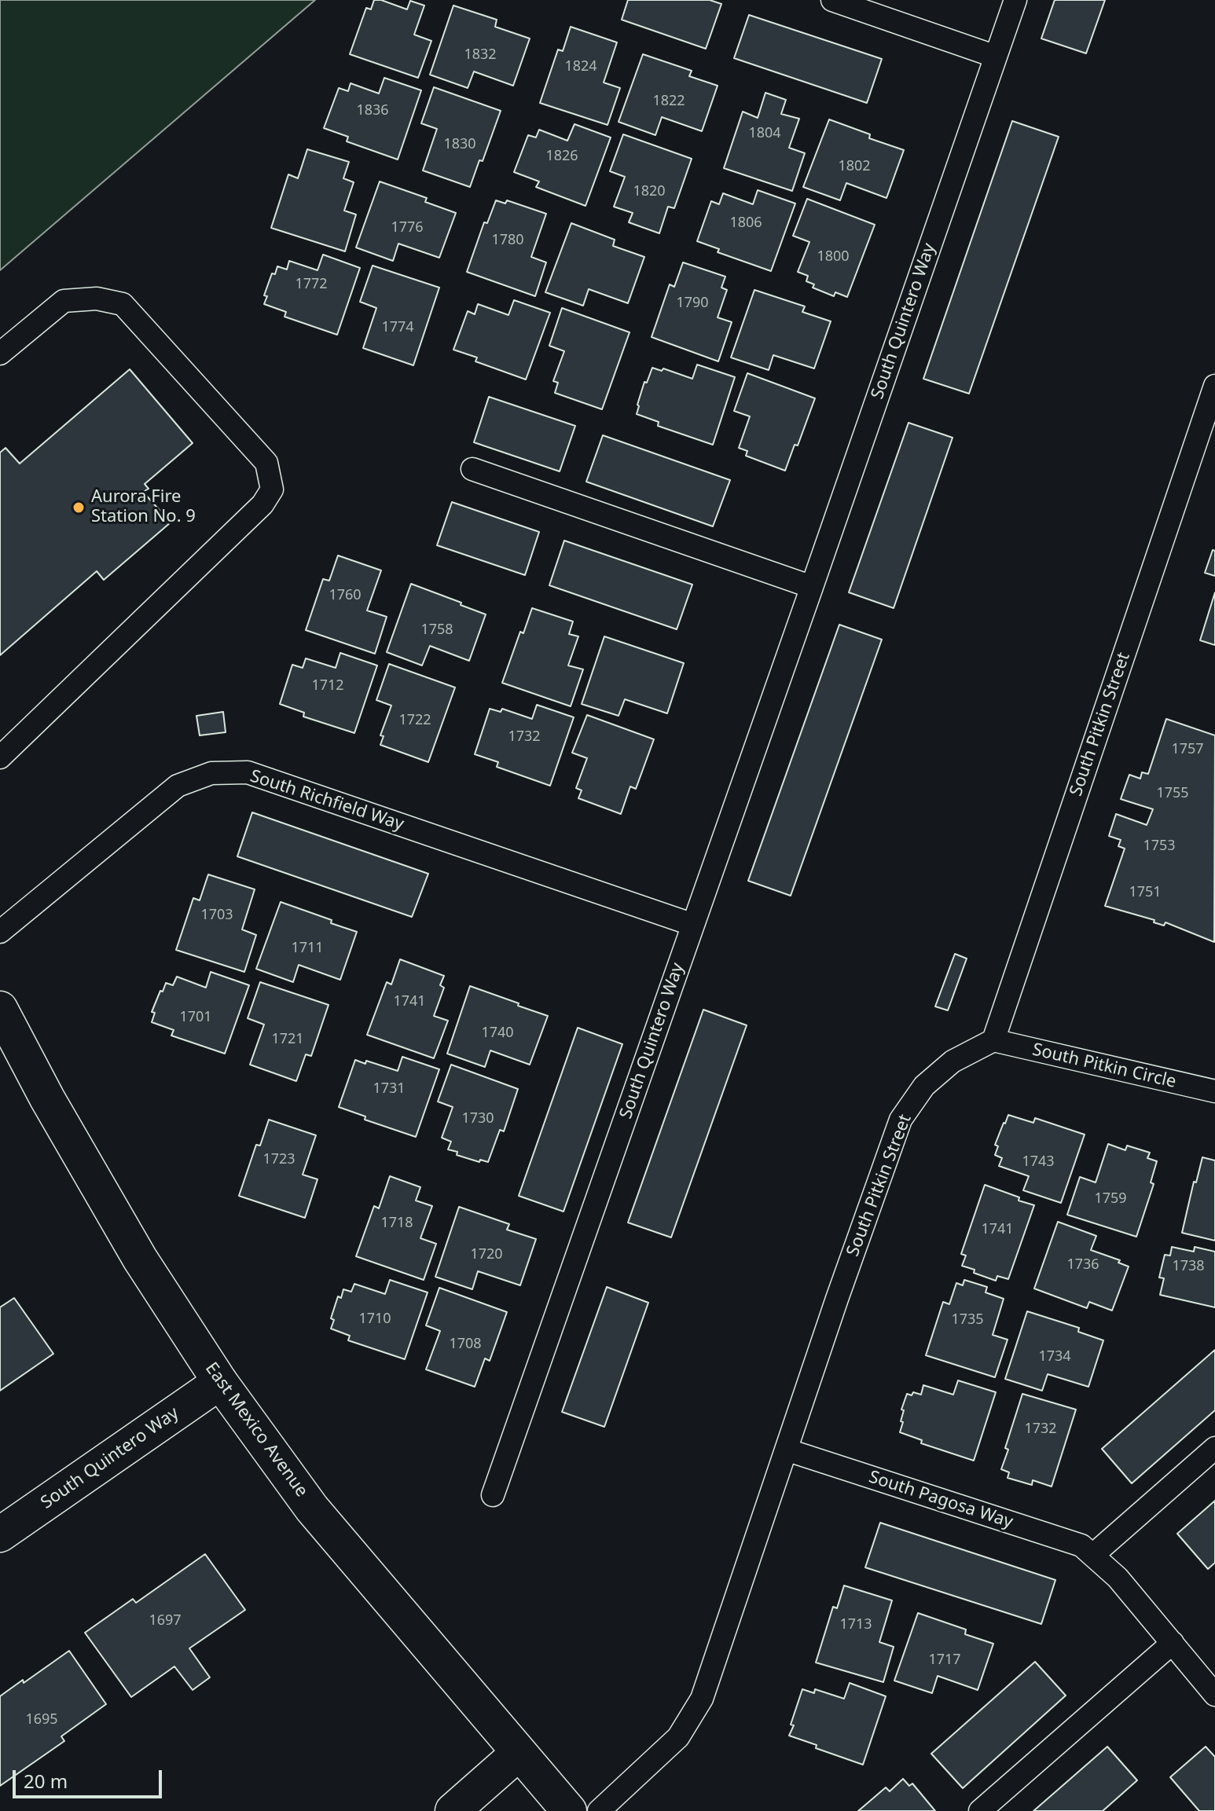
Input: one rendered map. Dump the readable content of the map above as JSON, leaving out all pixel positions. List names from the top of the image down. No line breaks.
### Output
{"streets":{"street":["South Quintero Way","East Mexico Avenue"],"lane":["South Pitkin Street","South Richfield Way","South Pitkin Circle","South Pagosa Way"]},"crossings":[["South Quintero Way","South Richfield Way"],["South Quintero Way","East Mexico Avenue"],["South Pitkin Street","South Pitkin Circle"],["South Pitkin Street","South Pagosa Way"]],"places":["Aurora Fire Station No. 9"],"house_numbers":["1832","1824","1822","1836","1804","1830","1826","1802","1820","1806","1776","1780","1800","1772","1790","1774","1760","1758","1712","1722","1732","1757","1755","1753","1751","1703","1711","1741","1701","1740","1721","1731","1730","1723","1743","1759","1718","1741","1720","1736","1738","1710","1735","1708","1734","1732","1697","1713","1717","1695"],"scale_bar":"20 m"}
